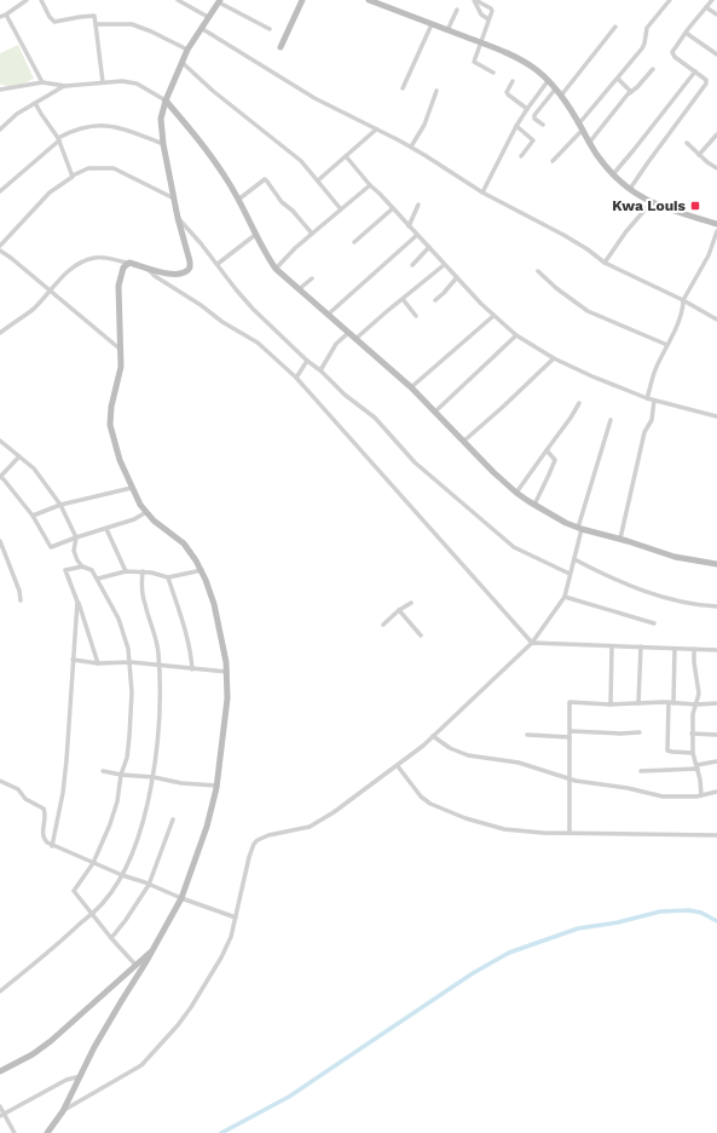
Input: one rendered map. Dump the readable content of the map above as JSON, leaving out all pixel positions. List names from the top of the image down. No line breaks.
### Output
{"places":{"transit":["Kwa Louis"]}}
